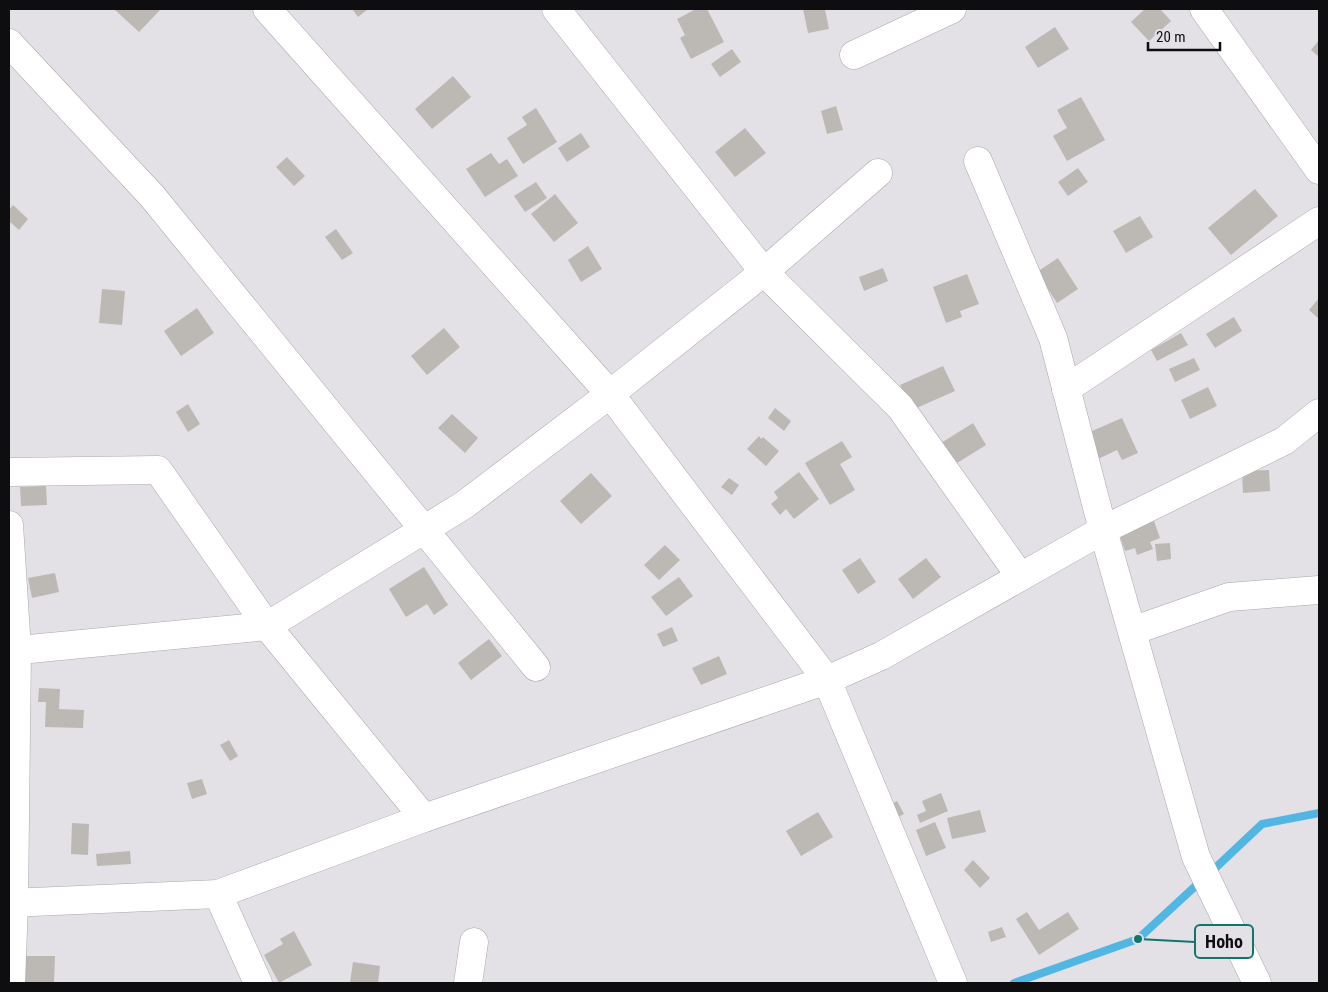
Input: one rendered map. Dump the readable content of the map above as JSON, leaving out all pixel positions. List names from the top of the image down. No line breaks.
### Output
{"places":["Hoho"],"scale_bar":"20 m"}
